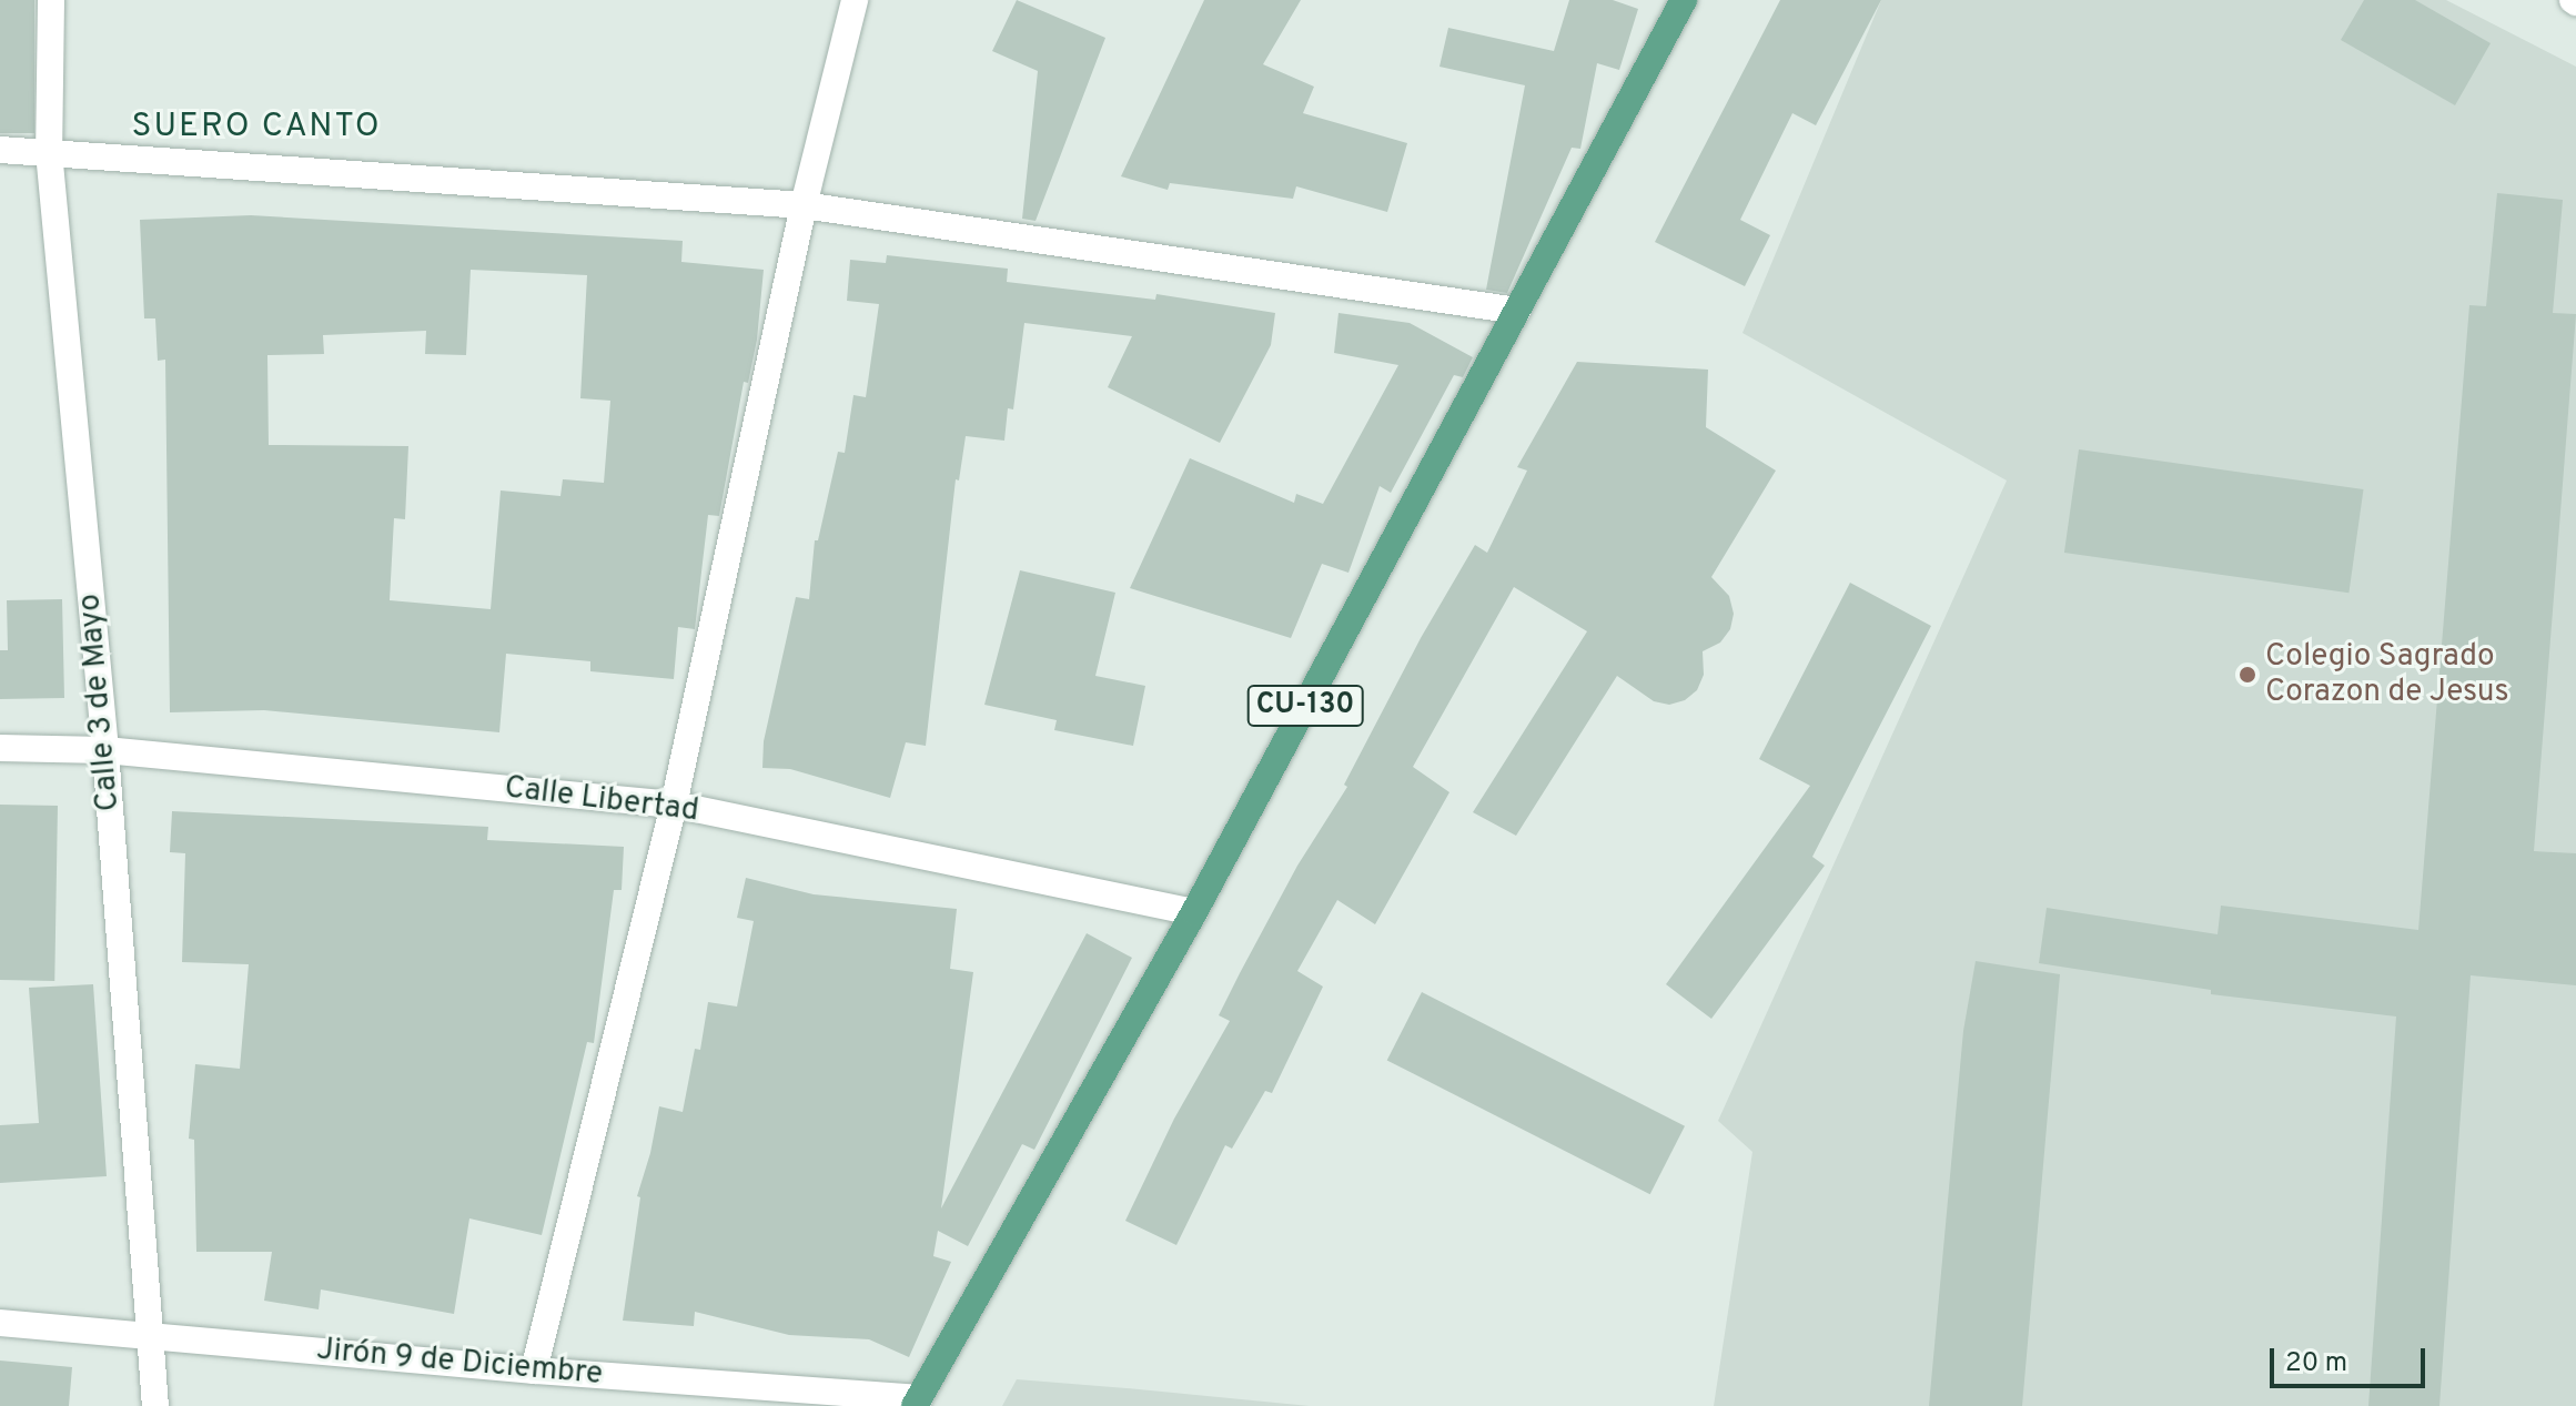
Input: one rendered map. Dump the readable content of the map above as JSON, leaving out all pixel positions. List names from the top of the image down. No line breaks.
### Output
{"streets":{"main road":["CU-130"],"street":["Calle 3 de Mayo","Calle Libertad","Jirón 9 de Diciembre"]},"crossings":[["Calle 3 de Mayo","Calle Libertad"],["Calle 3 de Mayo","Jirón 9 de Diciembre"],["CU-130","Calle Libertad"],["CU-130","Jirón 9 de Diciembre"]],"districts":["SUERO CANTO"],"places":["Colegio Sagrado Corazon de Jesus"],"scale_bar":"20 m"}
